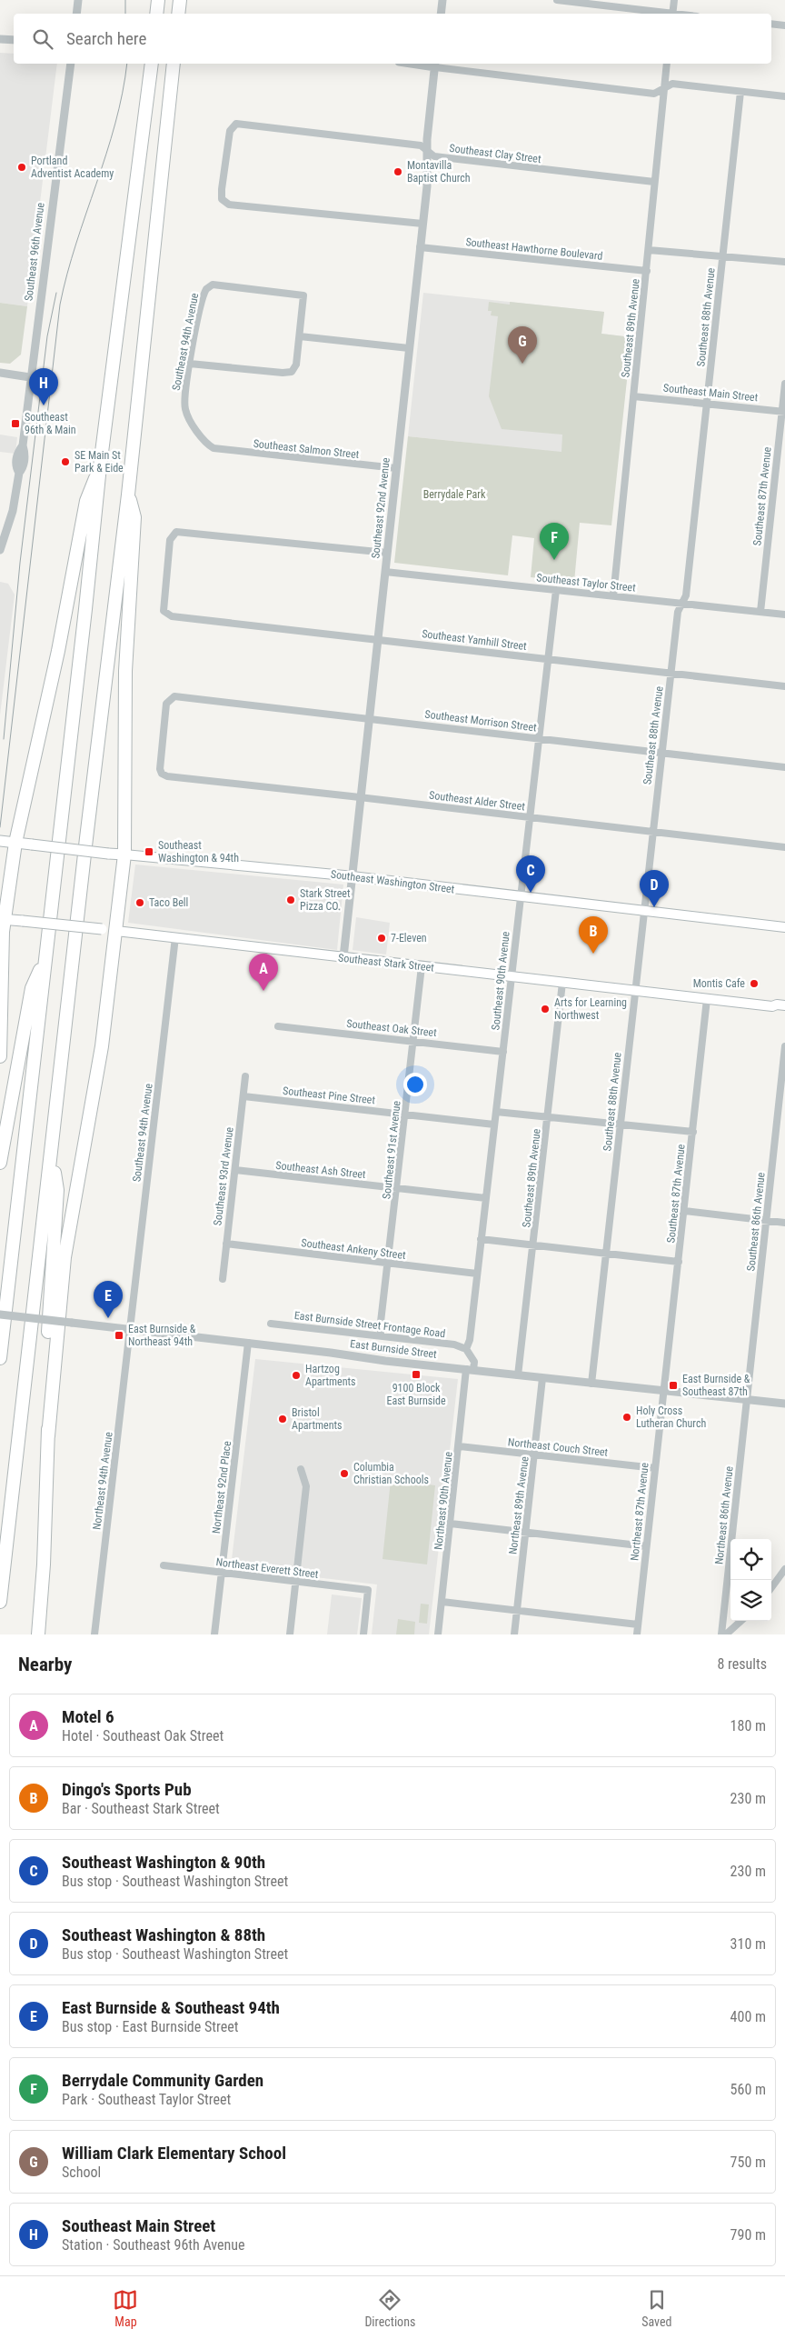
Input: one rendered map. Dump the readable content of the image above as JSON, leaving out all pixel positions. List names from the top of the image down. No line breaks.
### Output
{"streets":{"main road":["Southeast Washington Street","Southeast Stark Street"],"street":["Southeast Clay Street","Southeast Hawthorne Boulevard","Southeast 96th Avenue","Southeast 88th Avenue","Southeast 89th Avenue","Southeast 94th Avenue","Southeast Main Street","Southeast Salmon Street","Southeast 87th Avenue","Southeast 92nd Avenue","Southeast Taylor Street","Southeast Yamhill Street","Southeast Morrison Street","Southeast Alder Street","Southeast 90th Avenue","Southeast Oak Street","Southeast Pine Street","Southeast 91st Avenue","Southeast Ash Street","Southeast 93rd Avenue","Southeast 86th Avenue","Southeast Ankeny Street","East Burnside Street Frontage Road","East Burnside Street","Northeast Couch Street","Northeast 94th Avenue","Northeast 92nd Place","Northeast 90th Avenue","Northeast 89th Avenue","Northeast 87th Avenue","Northeast 86th Avenue","Northeast Everett Street"]},"crossings":[["Southeast Clay Street","Southeast 89th Avenue"],["Southeast Clay Street","Southeast 92nd Avenue"],["Southeast Hawthorne Boulevard","Southeast 89th Avenue"],["Southeast Hawthorne Boulevard","Southeast 92nd Avenue"],["Southeast 88th Avenue","Southeast Main Street"],["Southeast 88th Avenue","Southeast Taylor Street"],["Southeast 88th Avenue","Southeast Yamhill Street"],["Southeast 88th Avenue","Southeast Morrison Street"],["Southeast 88th Avenue","Southeast Alder Street"],["Southeast 88th Avenue","Southeast Washington Street"],["Southeast 88th Avenue","Southeast Stark Street"],["Southeast 88th Avenue","East Burnside Street"],["Southeast 89th Avenue","Southeast Main Street"],["Southeast 89th Avenue","Southeast Taylor Street"],["Southeast 89th Avenue","Southeast Stark Street"],["Southeast 89th Avenue","East Burnside Street"],["Southeast 94th Avenue","Southeast Salmon Street"],["Southeast 94th Avenue","Southeast Stark Street"],["Southeast 94th Avenue","East Burnside Street"],["Southeast 94th Avenue","Northeast 94th Avenue"],["Southeast Main Street","Southeast 87th Avenue"],["Southeast Salmon Street","Southeast 92nd Avenue"],["Southeast 87th Avenue","Southeast Taylor Street"],["Southeast 87th Avenue","Southeast Stark Street"],["Southeast 87th Avenue","East Burnside Street"],["Southeast 87th Avenue","Northeast 87th Avenue"],["Southeast 92nd Avenue","Southeast Taylor Street"],["Southeast 92nd Avenue","Southeast Yamhill Street"],["Southeast 92nd Avenue","Southeast Morrison Street"],["Southeast 92nd Avenue","Southeast Alder Street"],["Southeast 92nd Avenue","Southeast Washington Street"],["Southeast 92nd Avenue","Southeast Stark Street"],["Southeast Taylor Street","Southeast 90th Avenue"],["Southeast Yamhill Street","Southeast 90th Avenue"],["Southeast Morrison Street","Southeast Alder Street"],["Southeast Morrison Street","Southeast 90th Avenue"],["Southeast Alder Street","Southeast 90th Avenue"],["Southeast Washington Street","Southeast 90th Avenue"],["Southeast Stark Street","Southeast 90th Avenue"],["Southeast Stark Street","Southeast 91st Avenue"],["Southeast 90th Avenue","Southeast Oak Street"],["Southeast 90th Avenue","Southeast Pine Street"],["Southeast 90th Avenue","Southeast Ash Street"],["Southeast 90th Avenue","Southeast Ankeny Street"],["Southeast 90th Avenue","East Burnside Street Frontage Road"],["Southeast Oak Street","Southeast 91st Avenue"],["Southeast Pine Street","Southeast 91st Avenue"],["Southeast Pine Street","Southeast 93rd Avenue"],["Southeast 91st Avenue","Southeast Ash Street"],["Southeast 91st Avenue","Southeast Ankeny Street"],["Southeast 91st Avenue","East Burnside Street Frontage Road"],["Southeast Ash Street","Southeast 93rd Avenue"],["Southeast 93rd Avenue","Southeast Ankeny Street"],["Southeast 86th Avenue","East Burnside Street"],["Southeast 86th Avenue","Northeast 86th Avenue"],["East Burnside Street","Northeast 94th Avenue"],["East Burnside Street","Northeast 92nd Place"],["East Burnside Street","Northeast 90th Avenue"],["East Burnside Street","Northeast 89th Avenue"],["East Burnside Street","Northeast 87th Avenue"],["East Burnside Street","Northeast 86th Avenue"],["Northeast Couch Street","Northeast 90th Avenue"],["Northeast Couch Street","Northeast 89th Avenue"],["Northeast Couch Street","Northeast 87th Avenue"],["Northeast 92nd Place","Northeast Everett Street"]],"parks":["Berrydale Park"],"places":{"other":["Portland Adventist Academy","Montavilla Baptist Church","SE Main St Park & Eide","Stark Street Pizza CO.","Taco Bell","7-Eleven","Montis Cafe","Arts for Learning Northwest","Hartzog Apartments","Holy Cross Lutheran Church","Bristol Apartments","Columbia Christian Schools"],"transit":["Southeast 96th & Main","Southeast Washington & 94th","East Burnside & Northeast 94th","9100 Block East Burnside","East Burnside & Southeast 87th"]},"page":{"search":"Search here","pins":["G","H","F","C","D","B","A","E"],"heading":["Nearby","8 results"],"list":[{"mark":"A","name":"Motel 6","note":"Hotel · Southeast Oak Street","value":"180 m"},{"mark":"B","name":"Dingo's Sports Pub","note":"Bar · Southeast Stark Street","value":"230 m"},{"mark":"C","name":"Southeast Washington & 90th","note":"Bus stop · Southeast Washington Street","value":"230 m"},{"mark":"D","name":"Southeast Washington & 88th","note":"Bus stop · Southeast Washington Street","value":"310 m"},{"mark":"E","name":"East Burnside & Southeast 94th","note":"Bus stop · East Burnside Street","value":"400 m"},{"mark":"F","name":"Berrydale Community Garden","note":"Park · Southeast Taylor Street","value":"560 m"},{"mark":"G","name":"William Clark Elementary School","note":"School","value":"750 m"},{"mark":"H","name":"Southeast Main Street","note":"Station · Southeast 96th Avenue","value":"790 m"}],"nav":["Map","Directions","Saved"]}}
